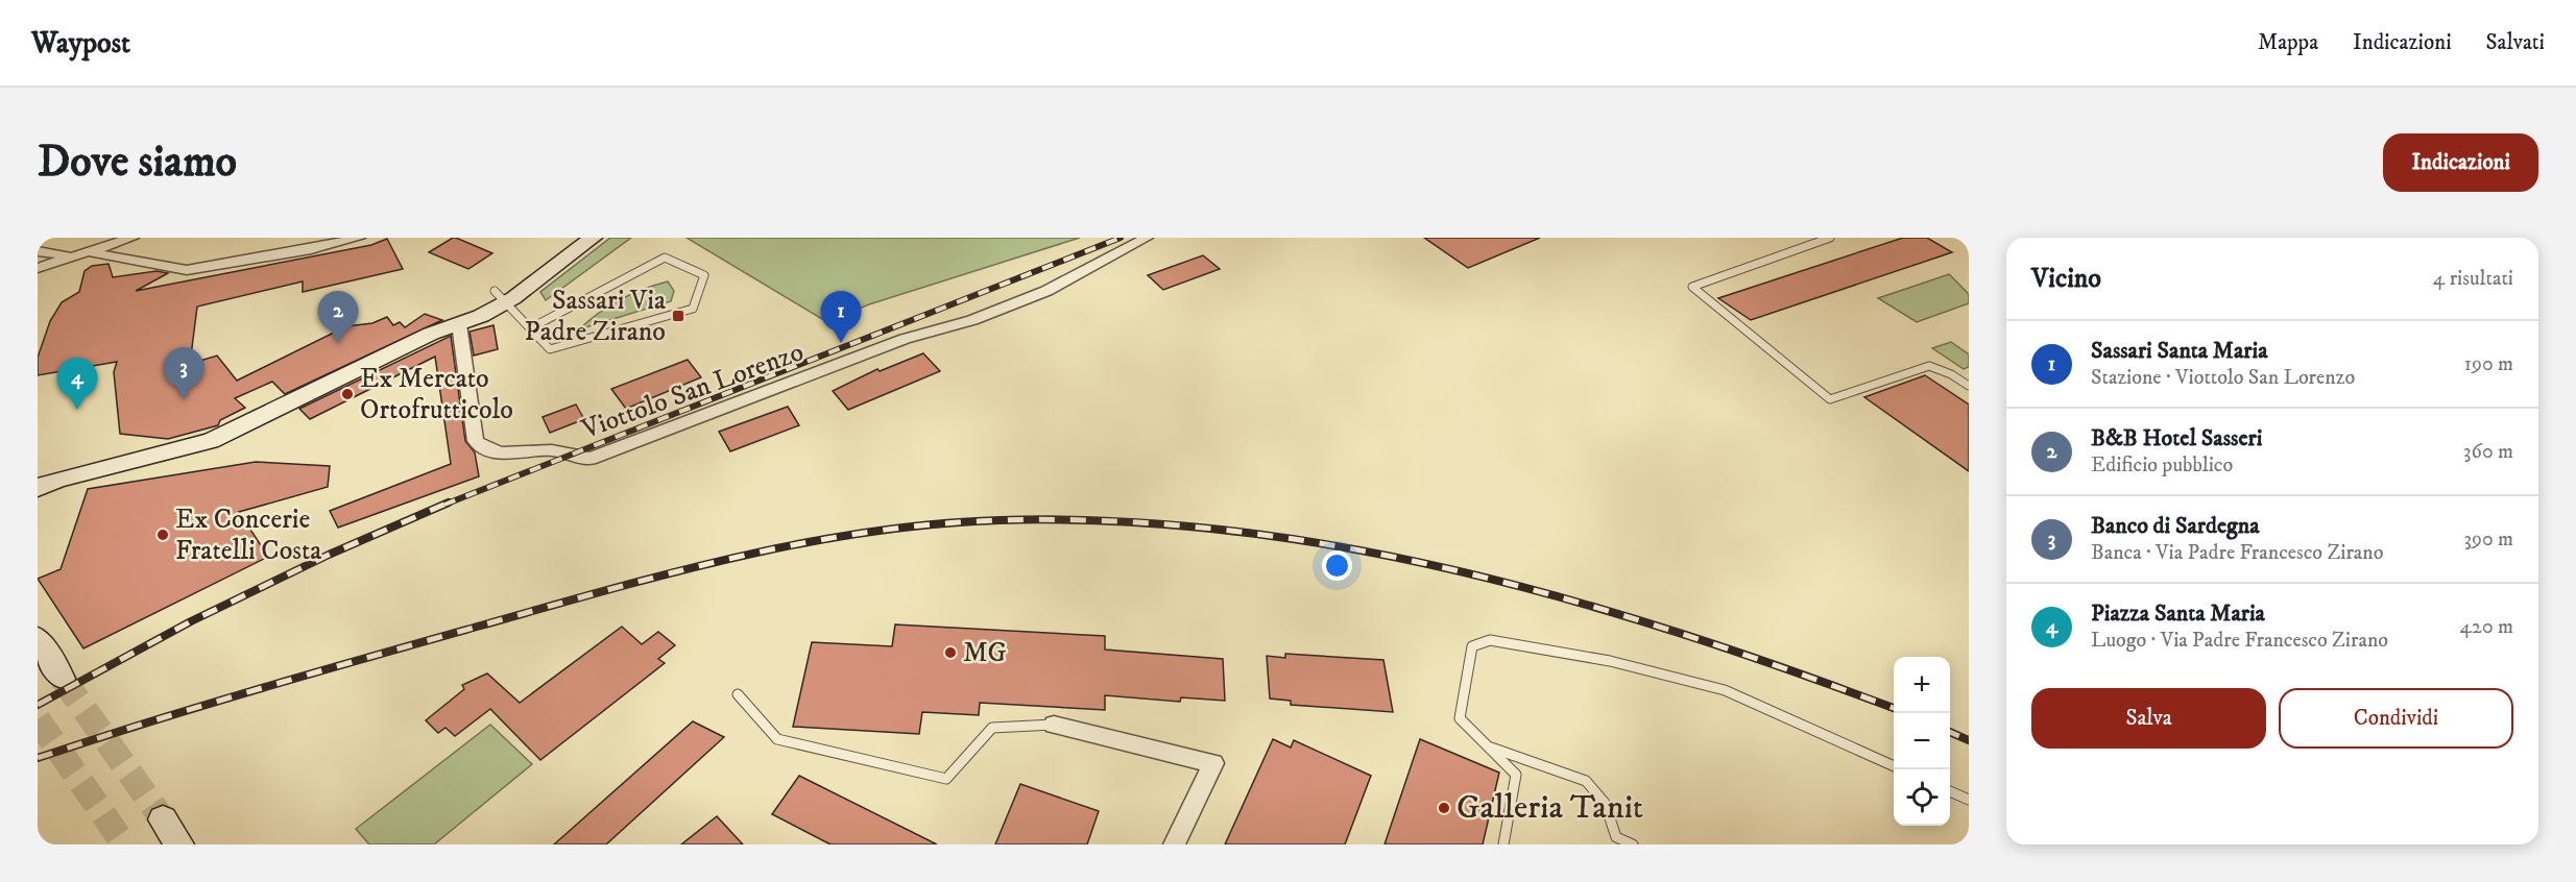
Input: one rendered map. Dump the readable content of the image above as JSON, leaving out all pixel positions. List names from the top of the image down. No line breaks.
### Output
{"streets":{"street":["Viottolo San Lorenzo"]},"places":{"transit":["Sassari Via Padre Zirano"],"other":["Ex Mercato Ortofrutticolo","Ex Concerie Fratelli Costa","MG","Galleria Tanit"]},"page":{"header":"Waypost","nav":["Mappa","Indicazioni","Salvati"],"buttons":["Indicazioni",["Salva","Condividi"]],"title":"Dove siamo","heading":["Vicino","4 risultati"],"pins":["1","2","3","4"],"list":[{"mark":"1","name":"Sassari Santa Maria","note":"Stazione · Viottolo San Lorenzo","value":"190 m"},{"mark":"2","name":"B&B Hotel Sasseri","note":"Edificio pubblico","value":"360 m"},{"mark":"3","name":"Banco di Sardegna","note":"Banca · Via Padre Francesco Zirano","value":"390 m"},{"mark":"4","name":"Piazza Santa Maria","note":"Luogo · Via Padre Francesco Zirano","value":"420 m"}],"map_buttons":["+","−"]}}
